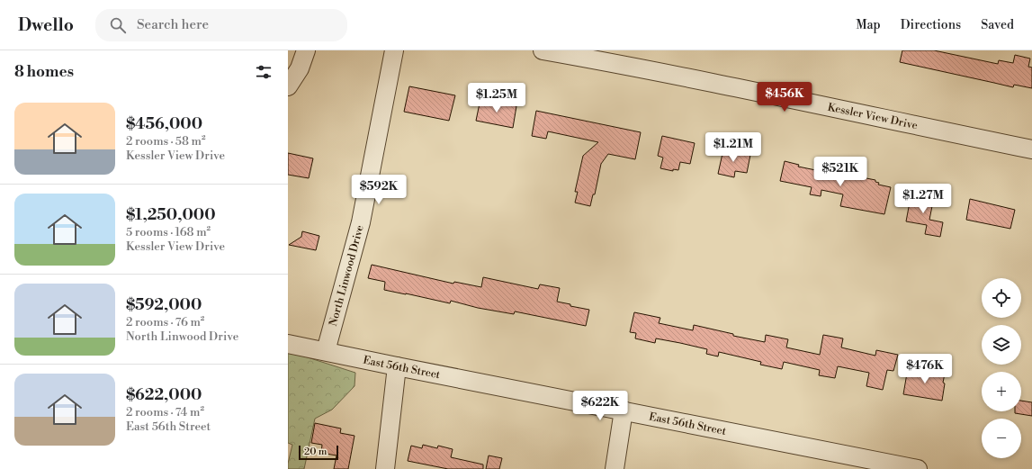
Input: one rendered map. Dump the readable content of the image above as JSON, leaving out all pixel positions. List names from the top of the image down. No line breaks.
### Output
{"streets":{"street":["Kessler View Drive","North Linwood Drive","East 56th Street"]},"crossings":[["North Linwood Drive","East 56th Street"]],"scale_bar":"20 m","page":{"header":"Dwello","search":"Search here","nav":["Map","Directions","Saved"],"heading":"8 homes","price":["$456K","$1.25M","$1.21M","$521K","$592K","$1.27M","$476K","$622K"],"list":[{"name":"$456,000","note":"2 rooms · 58 m² · Kessler View Drive"},{"name":"$1,250,000","note":"5 rooms · 168 m² · Kessler View Drive"},{"name":"$592,000","note":"2 rooms · 76 m² · North Linwood Drive"},{"name":"$622,000","note":"2 rooms · 74 m² · East 56th Street"}],"map_buttons":["+","−"],"scale":"20 m"}}
